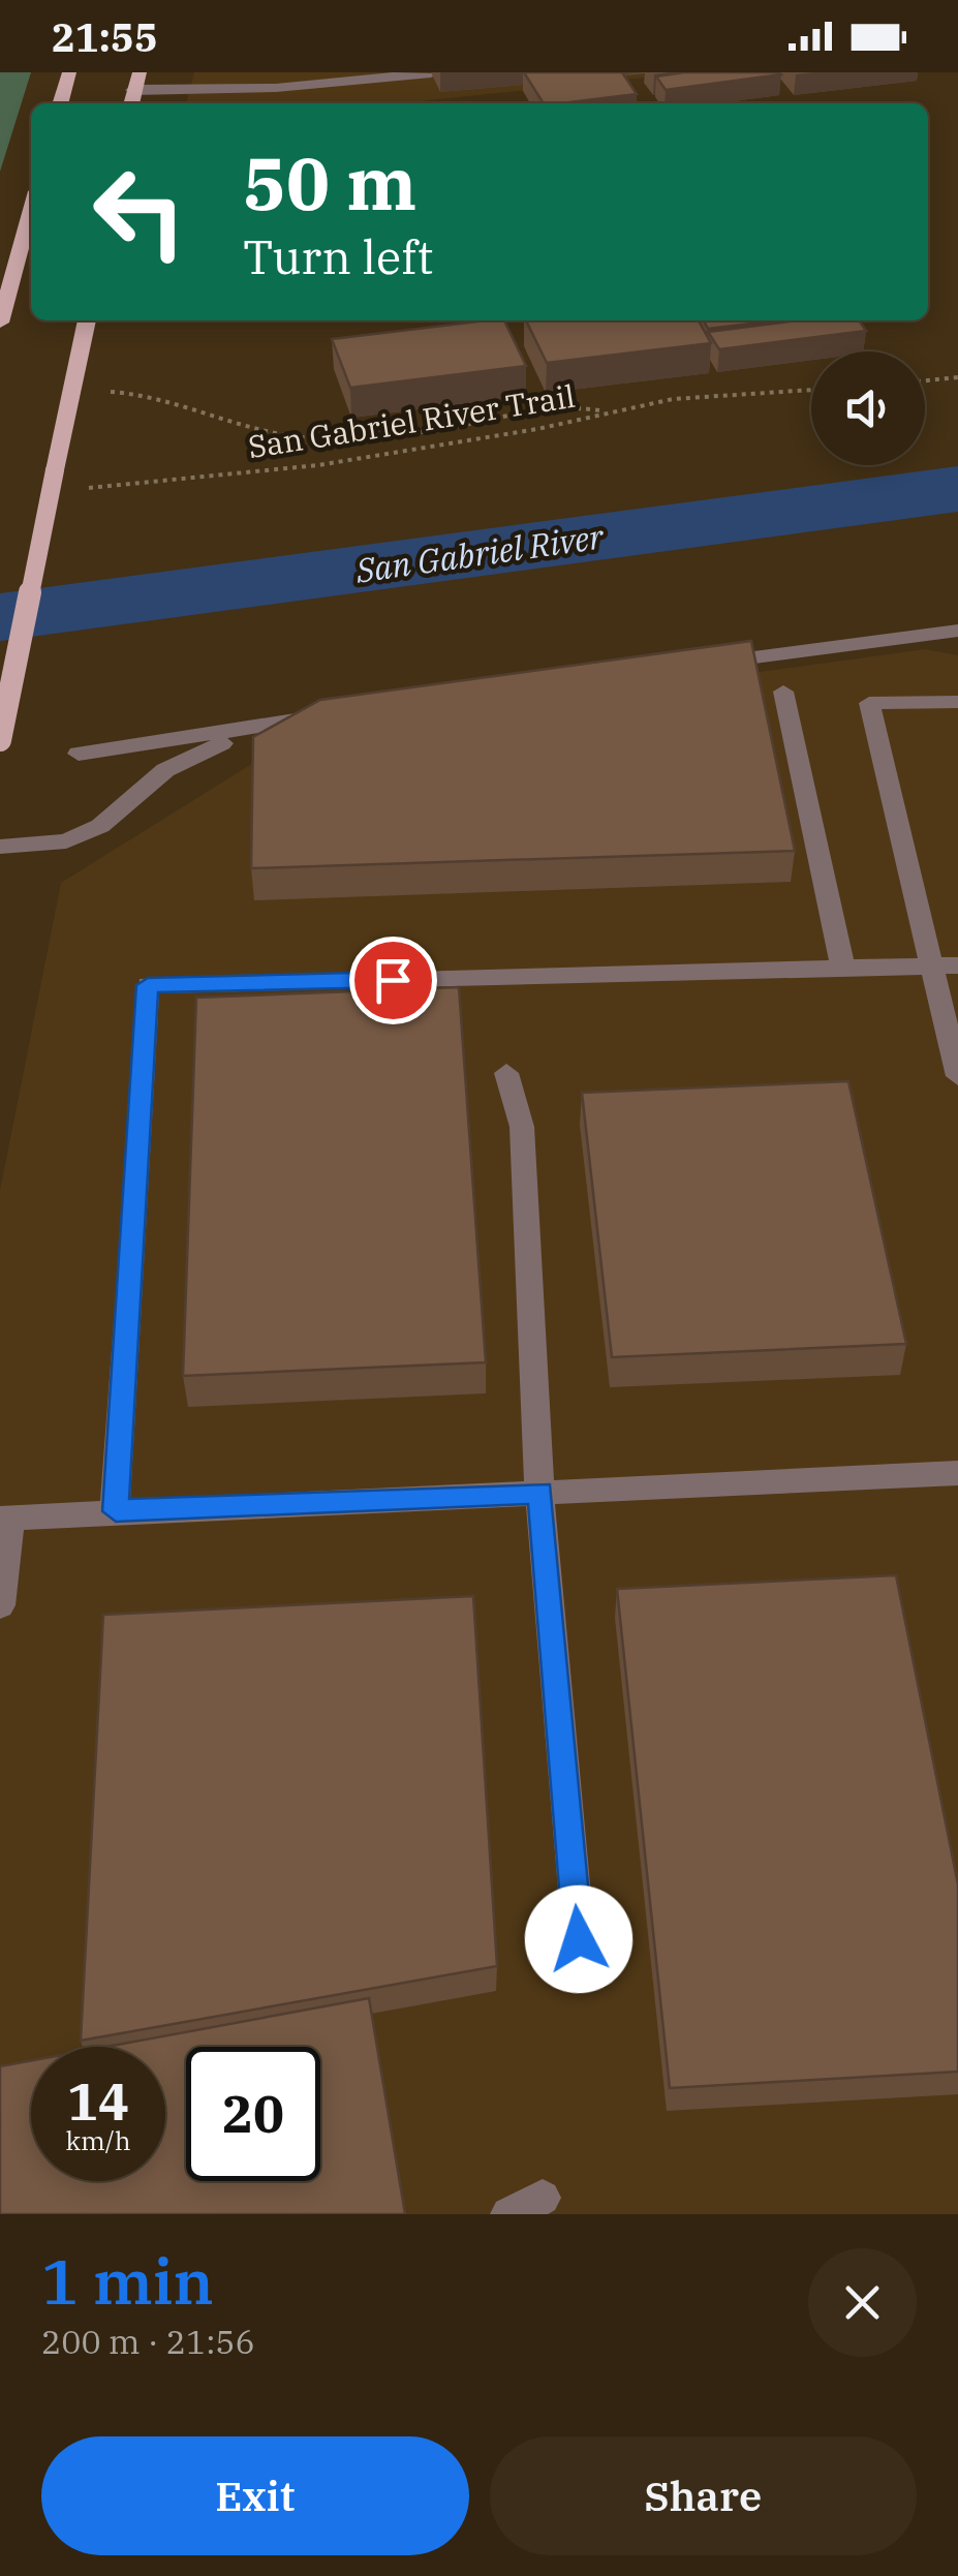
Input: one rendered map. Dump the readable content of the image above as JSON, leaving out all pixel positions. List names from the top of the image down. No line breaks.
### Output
{"streets":{"path":["San Gabriel River Trail"]},"water":["San Gabriel River"],"page":{"status":"21:55","turn":["50 m","Turn left"],"speed":"14 km/h","limit":"20","heading":["1 min","200 m · 21:56"],"buttons":["Exit","Share"]}}
